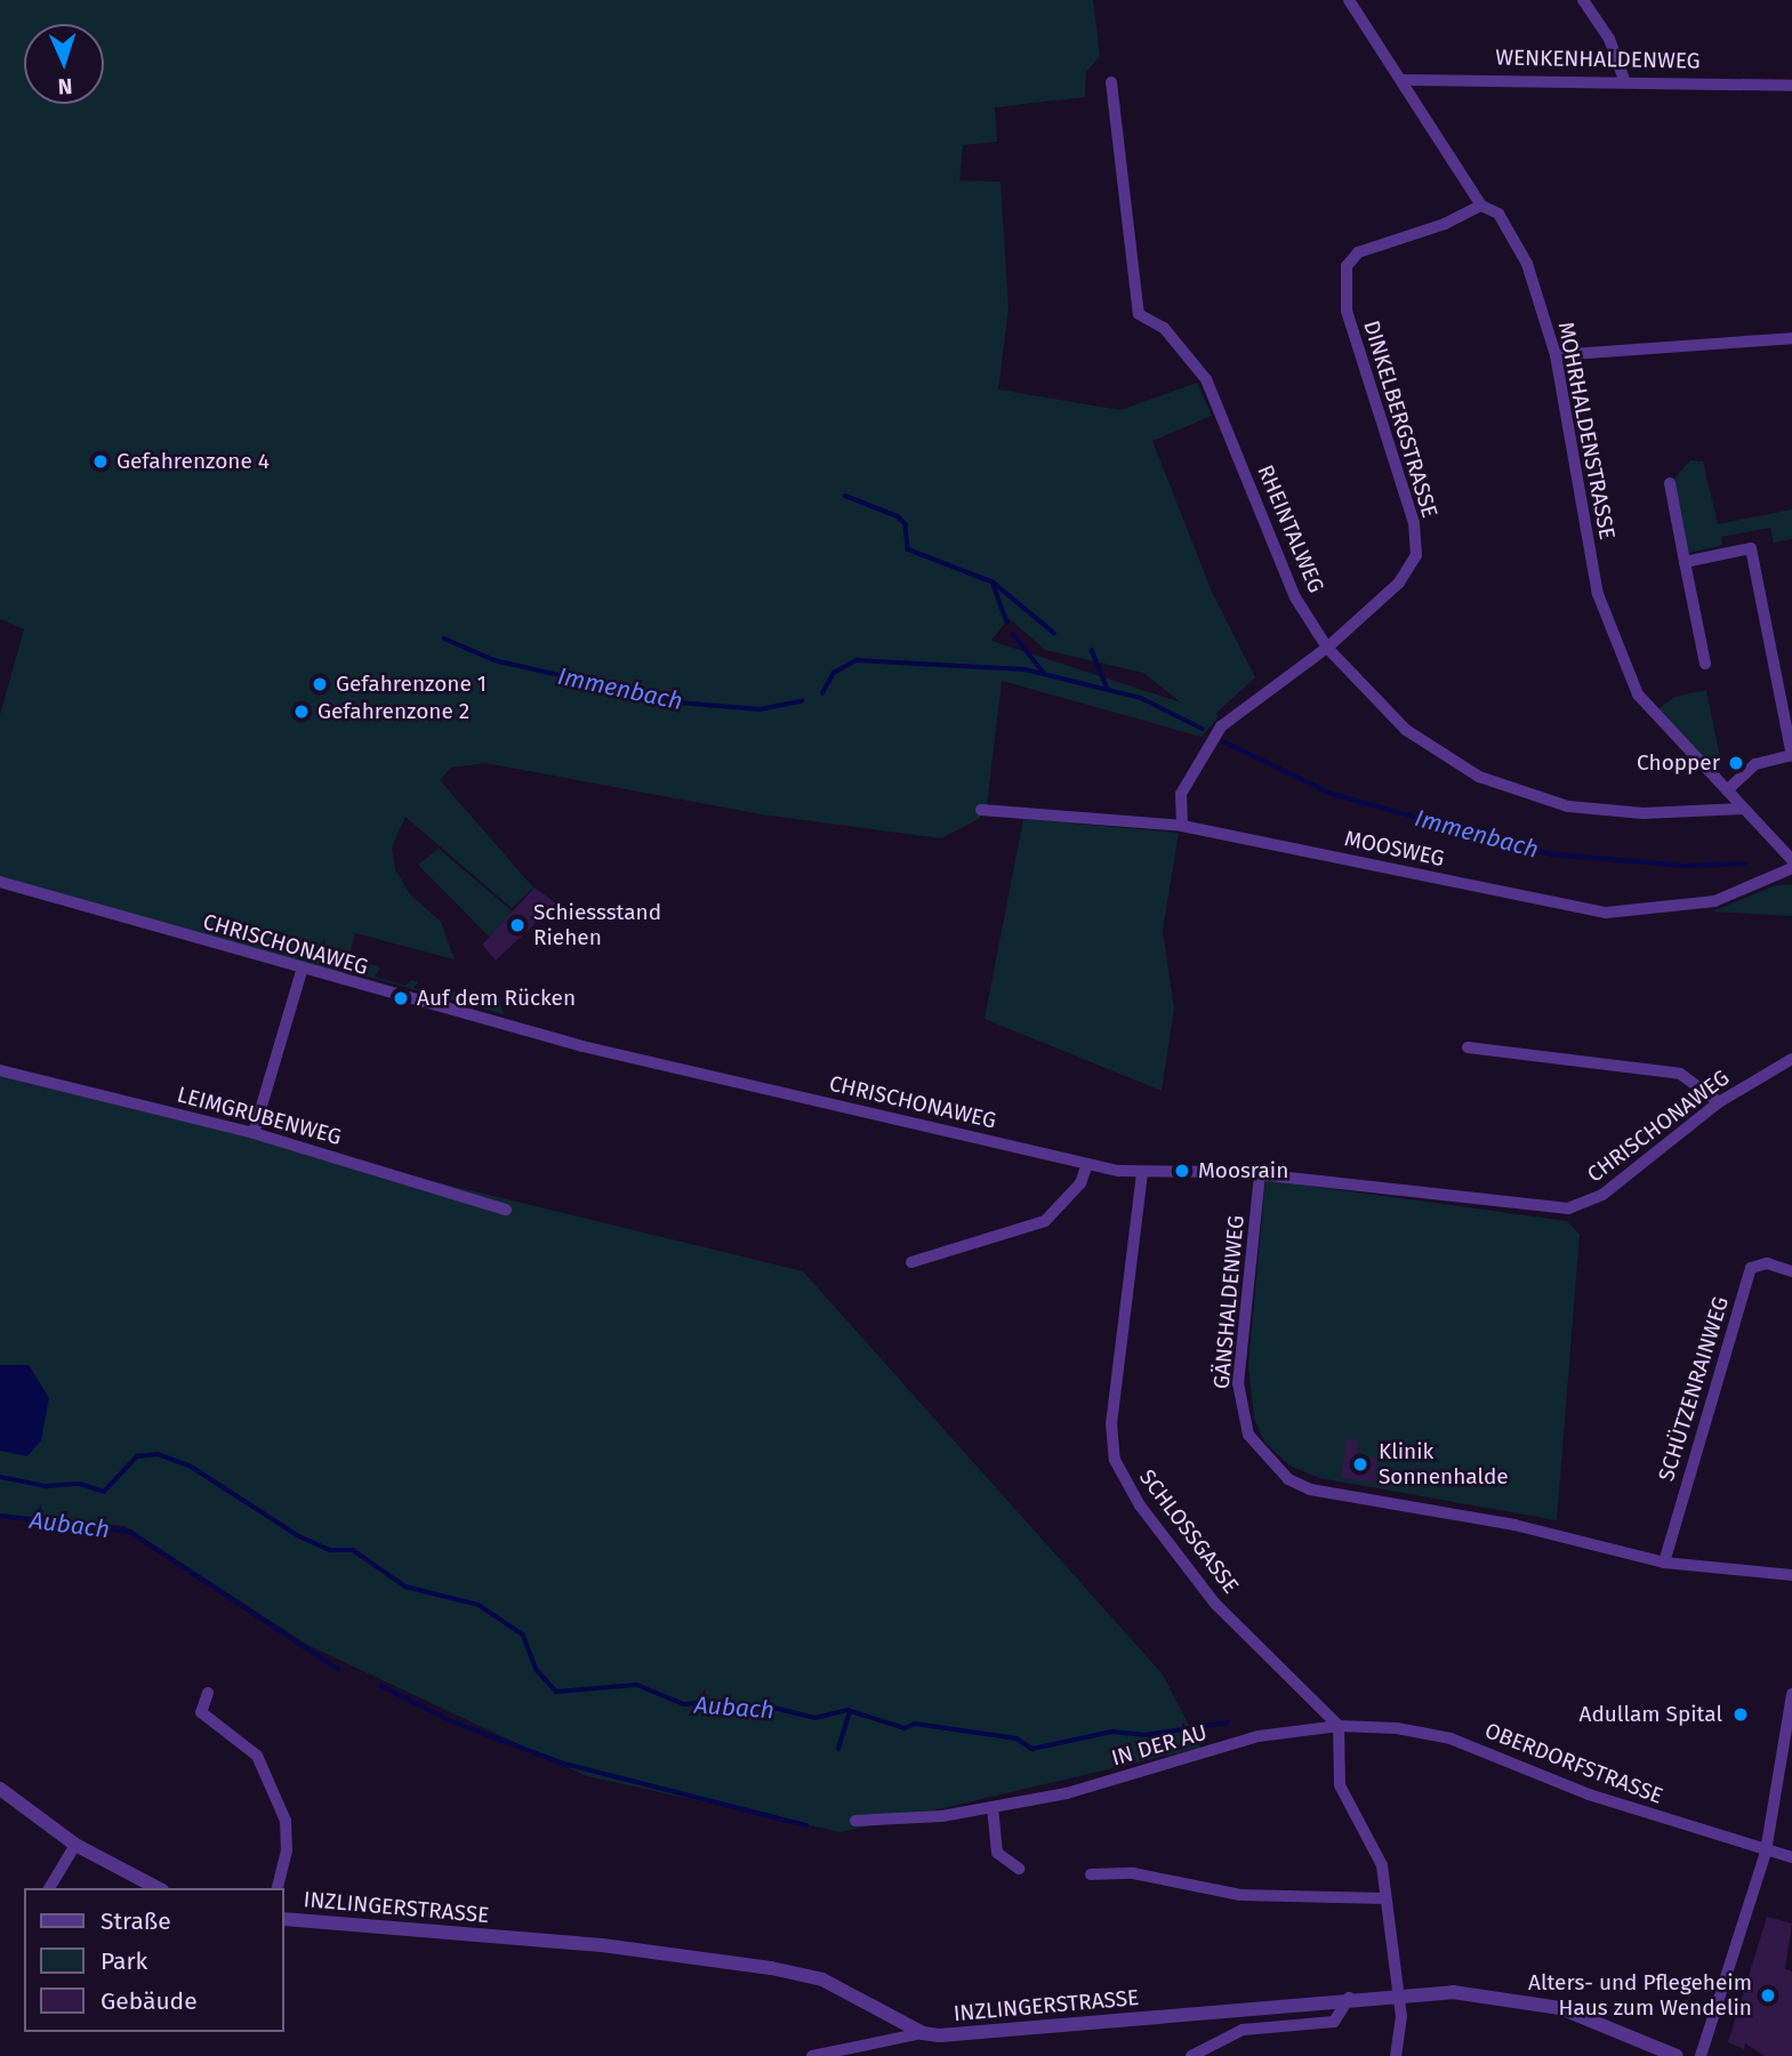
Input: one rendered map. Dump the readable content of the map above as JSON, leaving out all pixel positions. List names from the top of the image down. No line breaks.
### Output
{"streets":{"street":["WENKENHALDENWEG","DINKELBERGSTRASSE","MOHRHALDENSTRASSE","RHEINTALWEG","MOOSWEG","CHRISCHONAWEG","LEIMGRUBENWEG","GÄNSHALDENWEG","SCHÜTZENRAINWEG","SCHLOSSGASSE","IN DER AU","OBERDORFSTRASSE","INZLINGERSTRASSE"]},"crossings":[["WENKENHALDENWEG","MOHRHALDENSTRASSE"],["DINKELBERGSTRASSE","MOHRHALDENSTRASSE"],["DINKELBERGSTRASSE","RHEINTALWEG"],["DINKELBERGSTRASSE","MOOSWEG"],["MOHRHALDENSTRASSE","RHEINTALWEG"],["CHRISCHONAWEG","GÄNSHALDENWEG"],["CHRISCHONAWEG","SCHLOSSGASSE"],["GÄNSHALDENWEG","SCHÜTZENRAINWEG"],["SCHLOSSGASSE","IN DER AU"],["SCHLOSSGASSE","OBERDORFSTRASSE"],["IN DER AU","OBERDORFSTRASSE"]],"water":["Immenbach","Aubach"],"places":["Gefahrenzone 4","Gefahrenzone 1","Gefahrenzone 2","Chopper","Schiessstand Riehen","Auf dem Rücken","Moosrain","Klinik Sonnenhalde","Adullam Spital","Alters- und Pflegeheim Haus zum Wendelin"],"legend":["Straße","Park","Gebäude"],"north":"bottom"}
